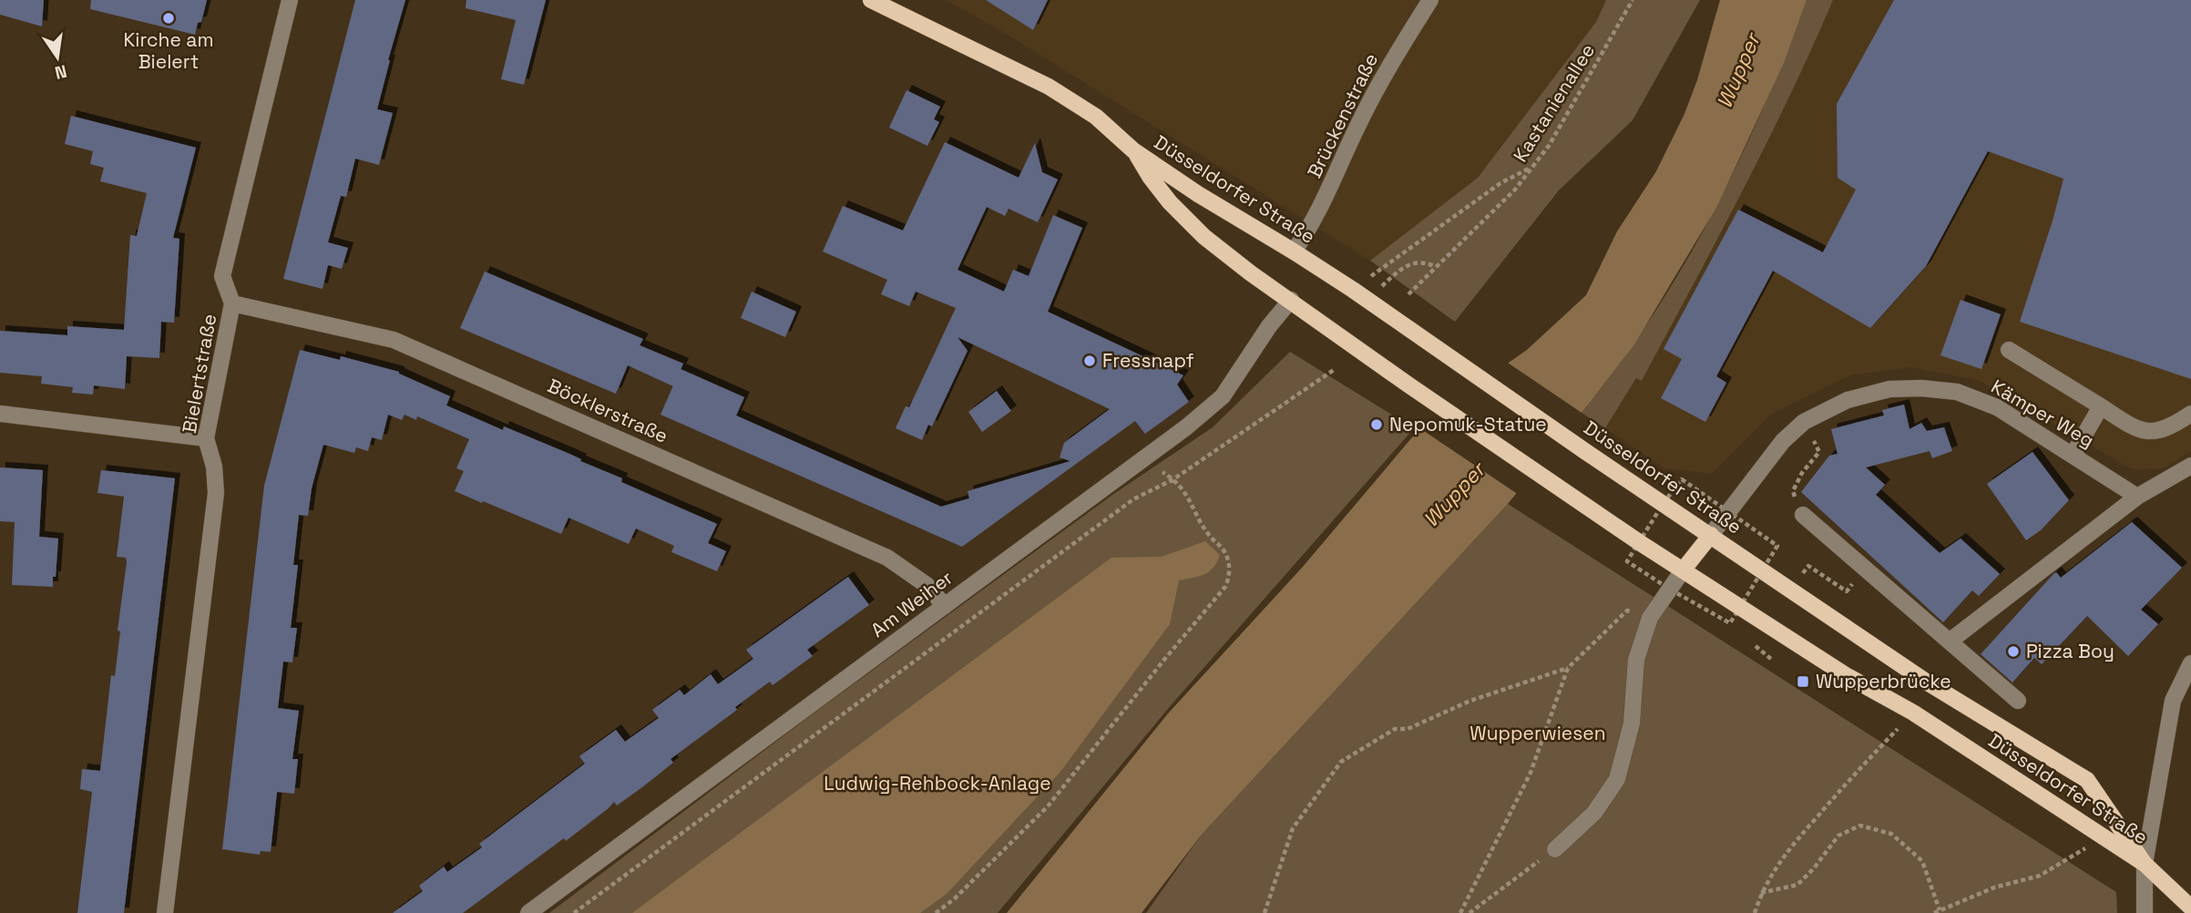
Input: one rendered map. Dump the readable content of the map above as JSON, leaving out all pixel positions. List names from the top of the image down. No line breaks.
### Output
{"streets":{"main road":["Düsseldorfer Straße"],"street":["Brückenstraße","Bielertstraße","Böcklerstraße","Kämper Weg","Am Weiher"],"path":["Kastanienallee"]},"crossings":[["Brückenstraße","Düsseldorfer Straße"],["Düsseldorfer Straße","Kämper Weg"],["Düsseldorfer Straße","Am Weiher"],["Bielertstraße","Böcklerstraße"],["Böcklerstraße","Am Weiher"]],"water":["Wupper"],"parks":["Wupperwiesen","Ludwig-Rehbock-Anlage"],"places":{"other":["Kirche am Bielert","Fressnapf","Nepomuk-Statue","Pizza Boy"],"transit":["Wupperbrücke"]},"north":"bottom"}
